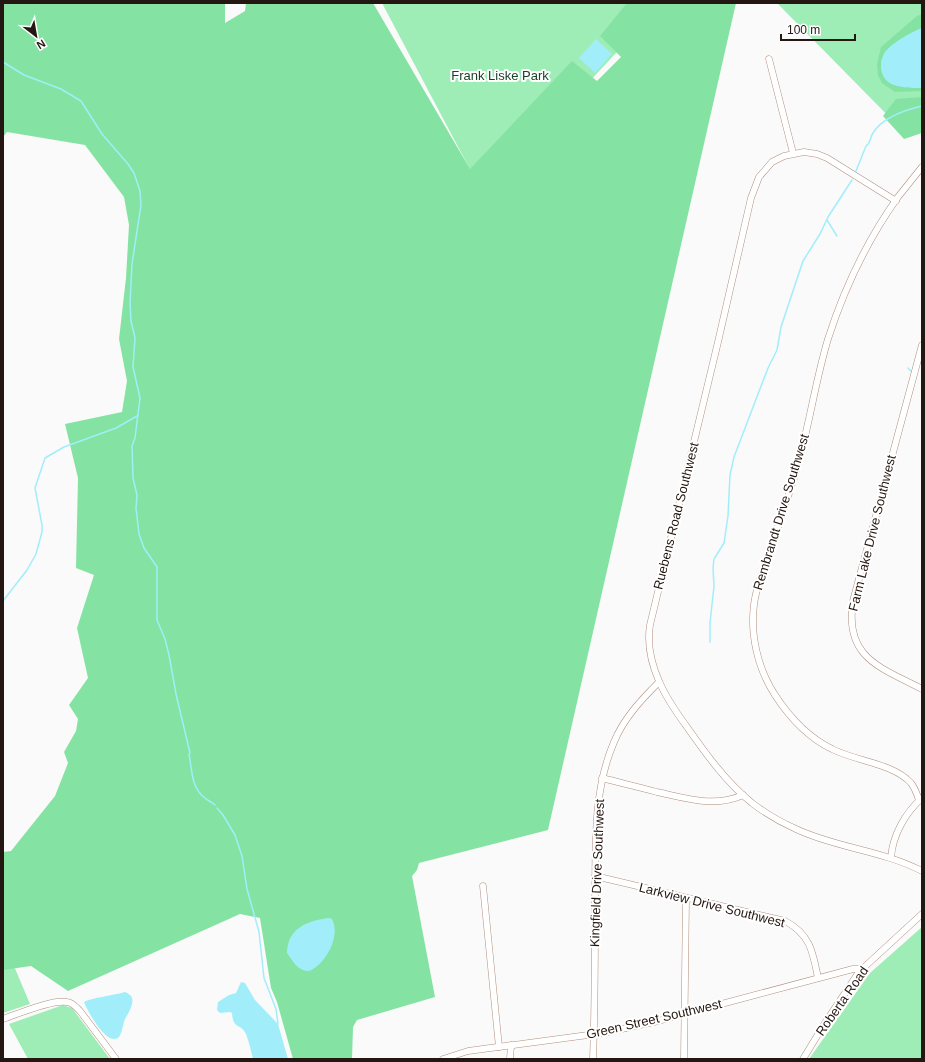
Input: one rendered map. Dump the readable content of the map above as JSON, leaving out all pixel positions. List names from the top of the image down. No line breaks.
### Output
{"streets":{"street":["Rembrandt Drive Southwest","Ruebens Road Southwest","Farm Lake Drive Southwest","Kingfield Drive Southwest","Larkview Drive Southwest","Roberta Road","Green Street Southwest"]},"crossings":[["Rembrandt Drive Southwest","Ruebens Road Southwest"],["Ruebens Road Southwest","Kingfield Drive Southwest"],["Kingfield Drive Southwest","Larkview Drive Southwest"],["Kingfield Drive Southwest","Green Street Southwest"],["Larkview Drive Southwest","Green Street Southwest"],["Roberta Road","Green Street Southwest"]],"parks":["Frank Liske Park"],"scale_bar":"100 m","north":"bottom right"}
